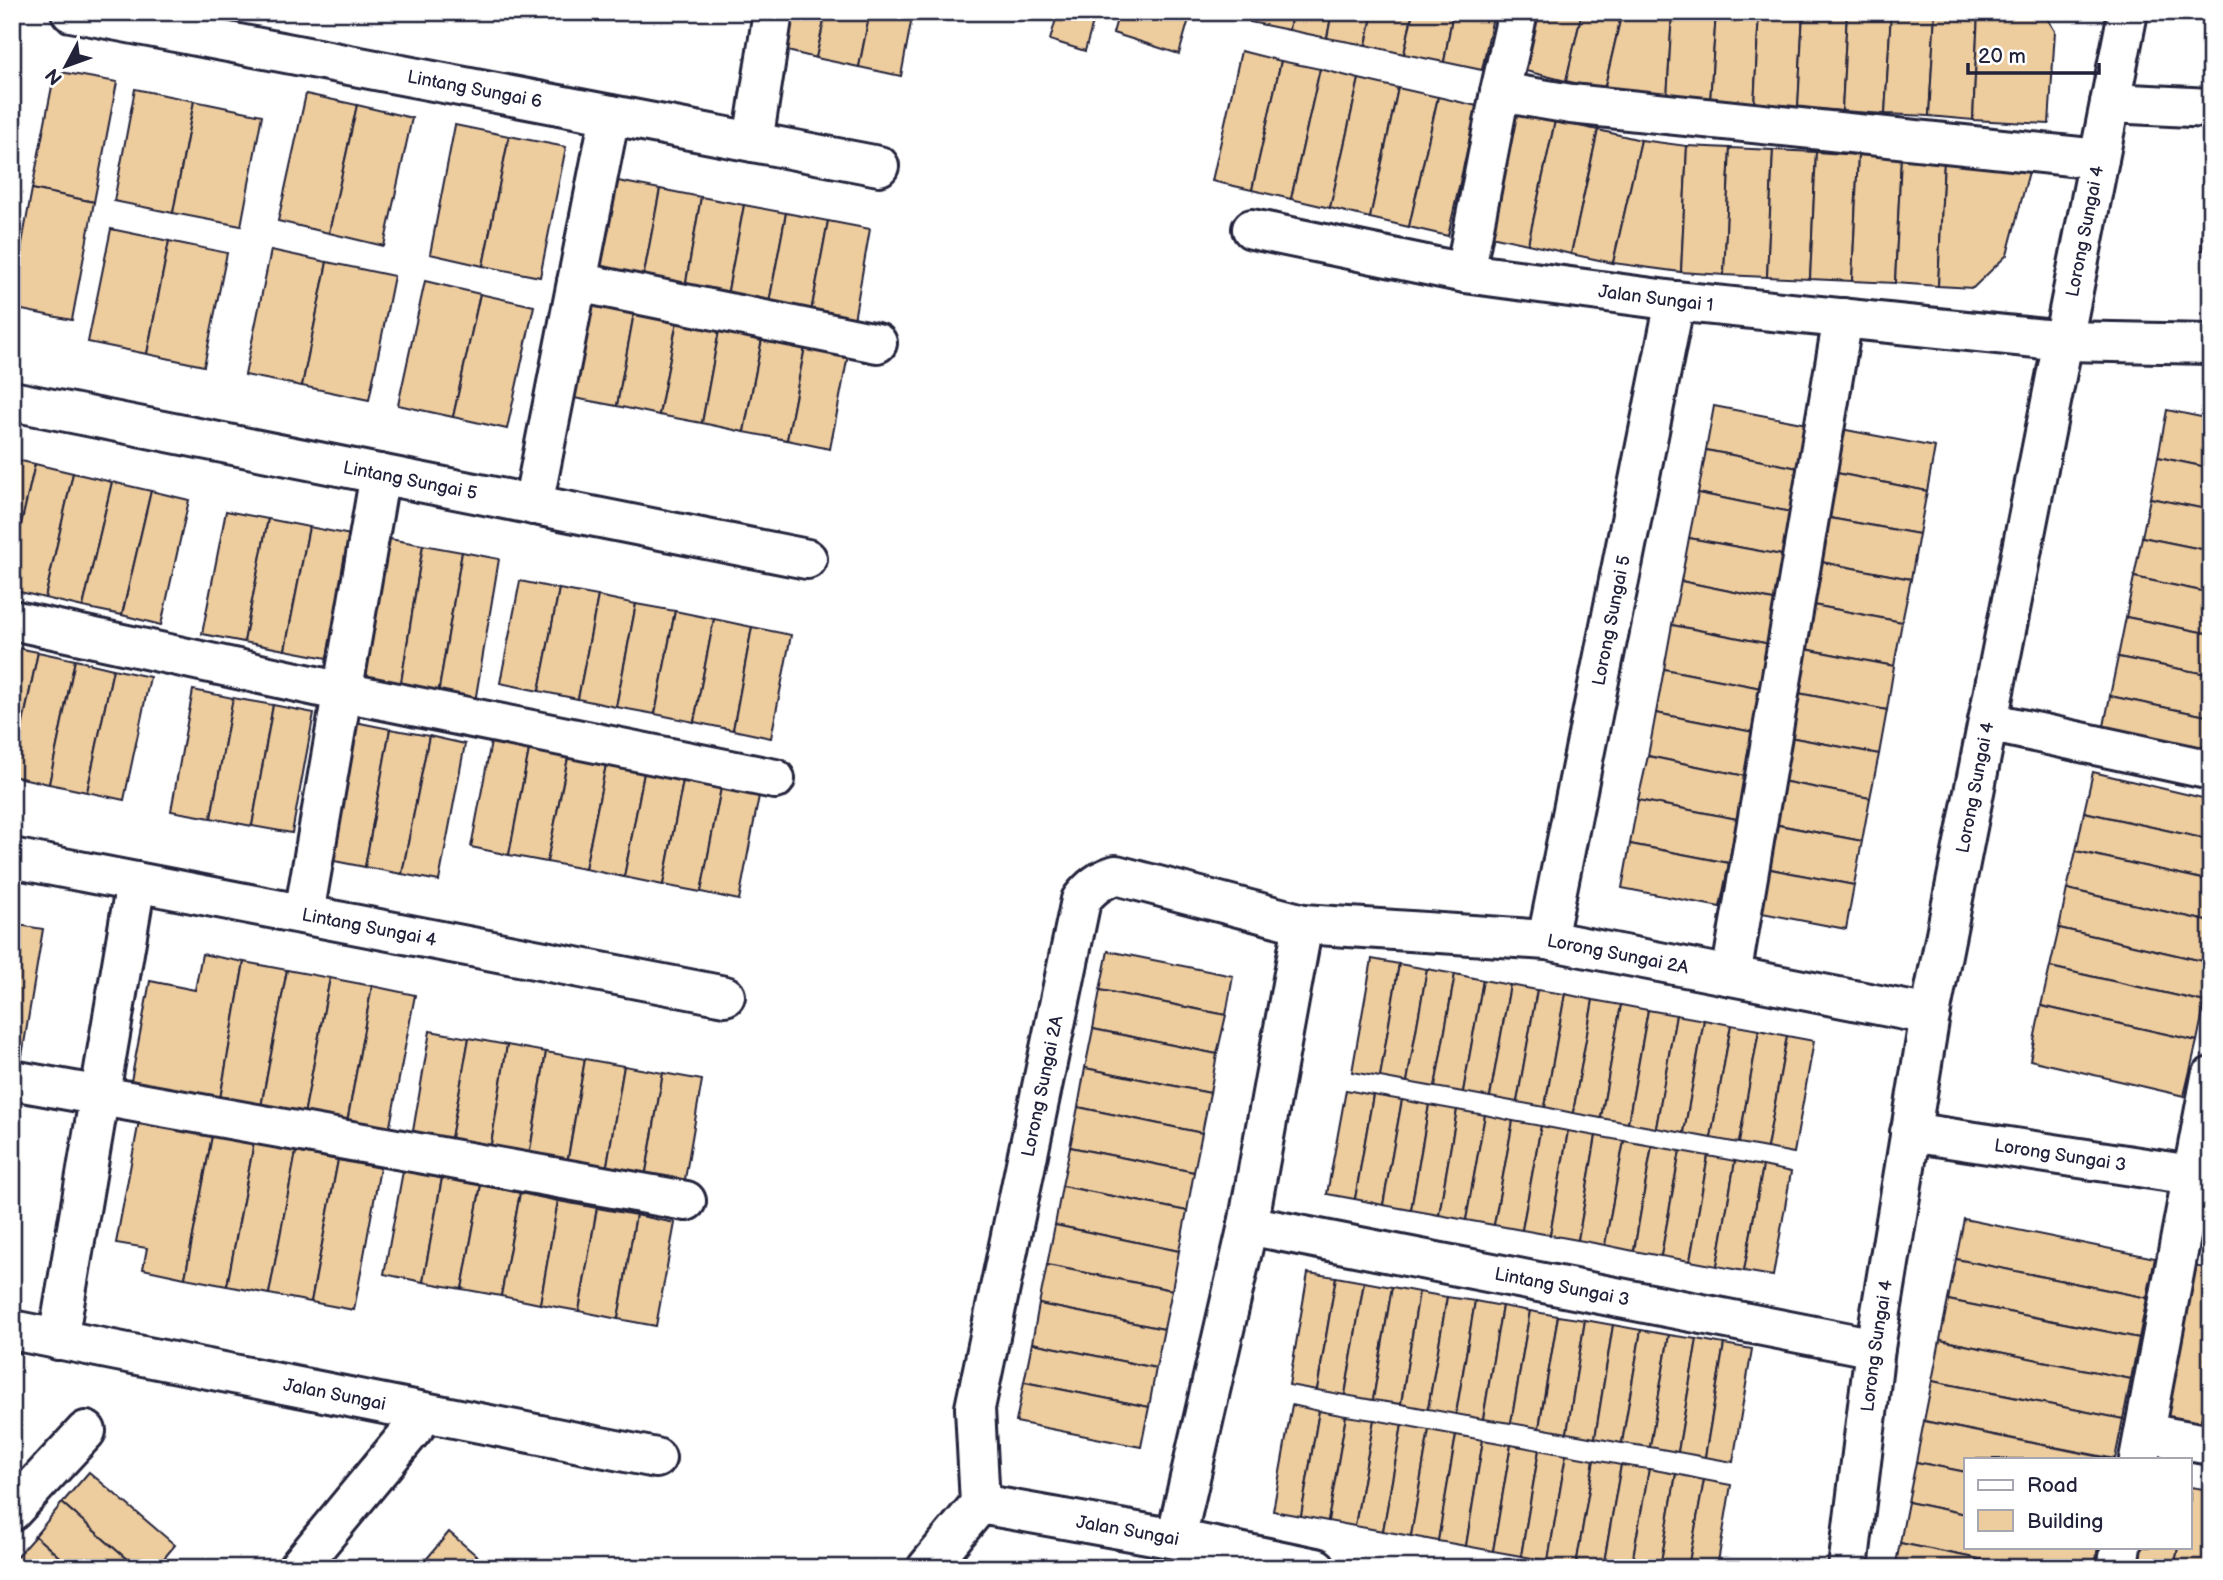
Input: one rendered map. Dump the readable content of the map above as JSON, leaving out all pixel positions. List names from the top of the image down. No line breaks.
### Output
{"streets":{"street":["Lintang Sungai 6","Lorong Sungai 4","Jalan Sungai 1","Lintang Sungai 5","Lorong Sungai 5","Lintang Sungai 4","Lorong Sungai 2A","Lorong Sungai 3","Lintang Sungai 3","Jalan Sungai"]},"crossings":[["Lorong Sungai 4","Jalan Sungai 1"],["Lorong Sungai 4","Lorong Sungai 2A"],["Lorong Sungai 4","Lorong Sungai 3"],["Lorong Sungai 4","Lintang Sungai 3"],["Jalan Sungai 1","Lorong Sungai 5"],["Lorong Sungai 5","Lorong Sungai 2A"],["Lorong Sungai 2A","Jalan Sungai"]],"legend":["Road","Building"],"scale_bar":"20 m","north":"bottom left"}
